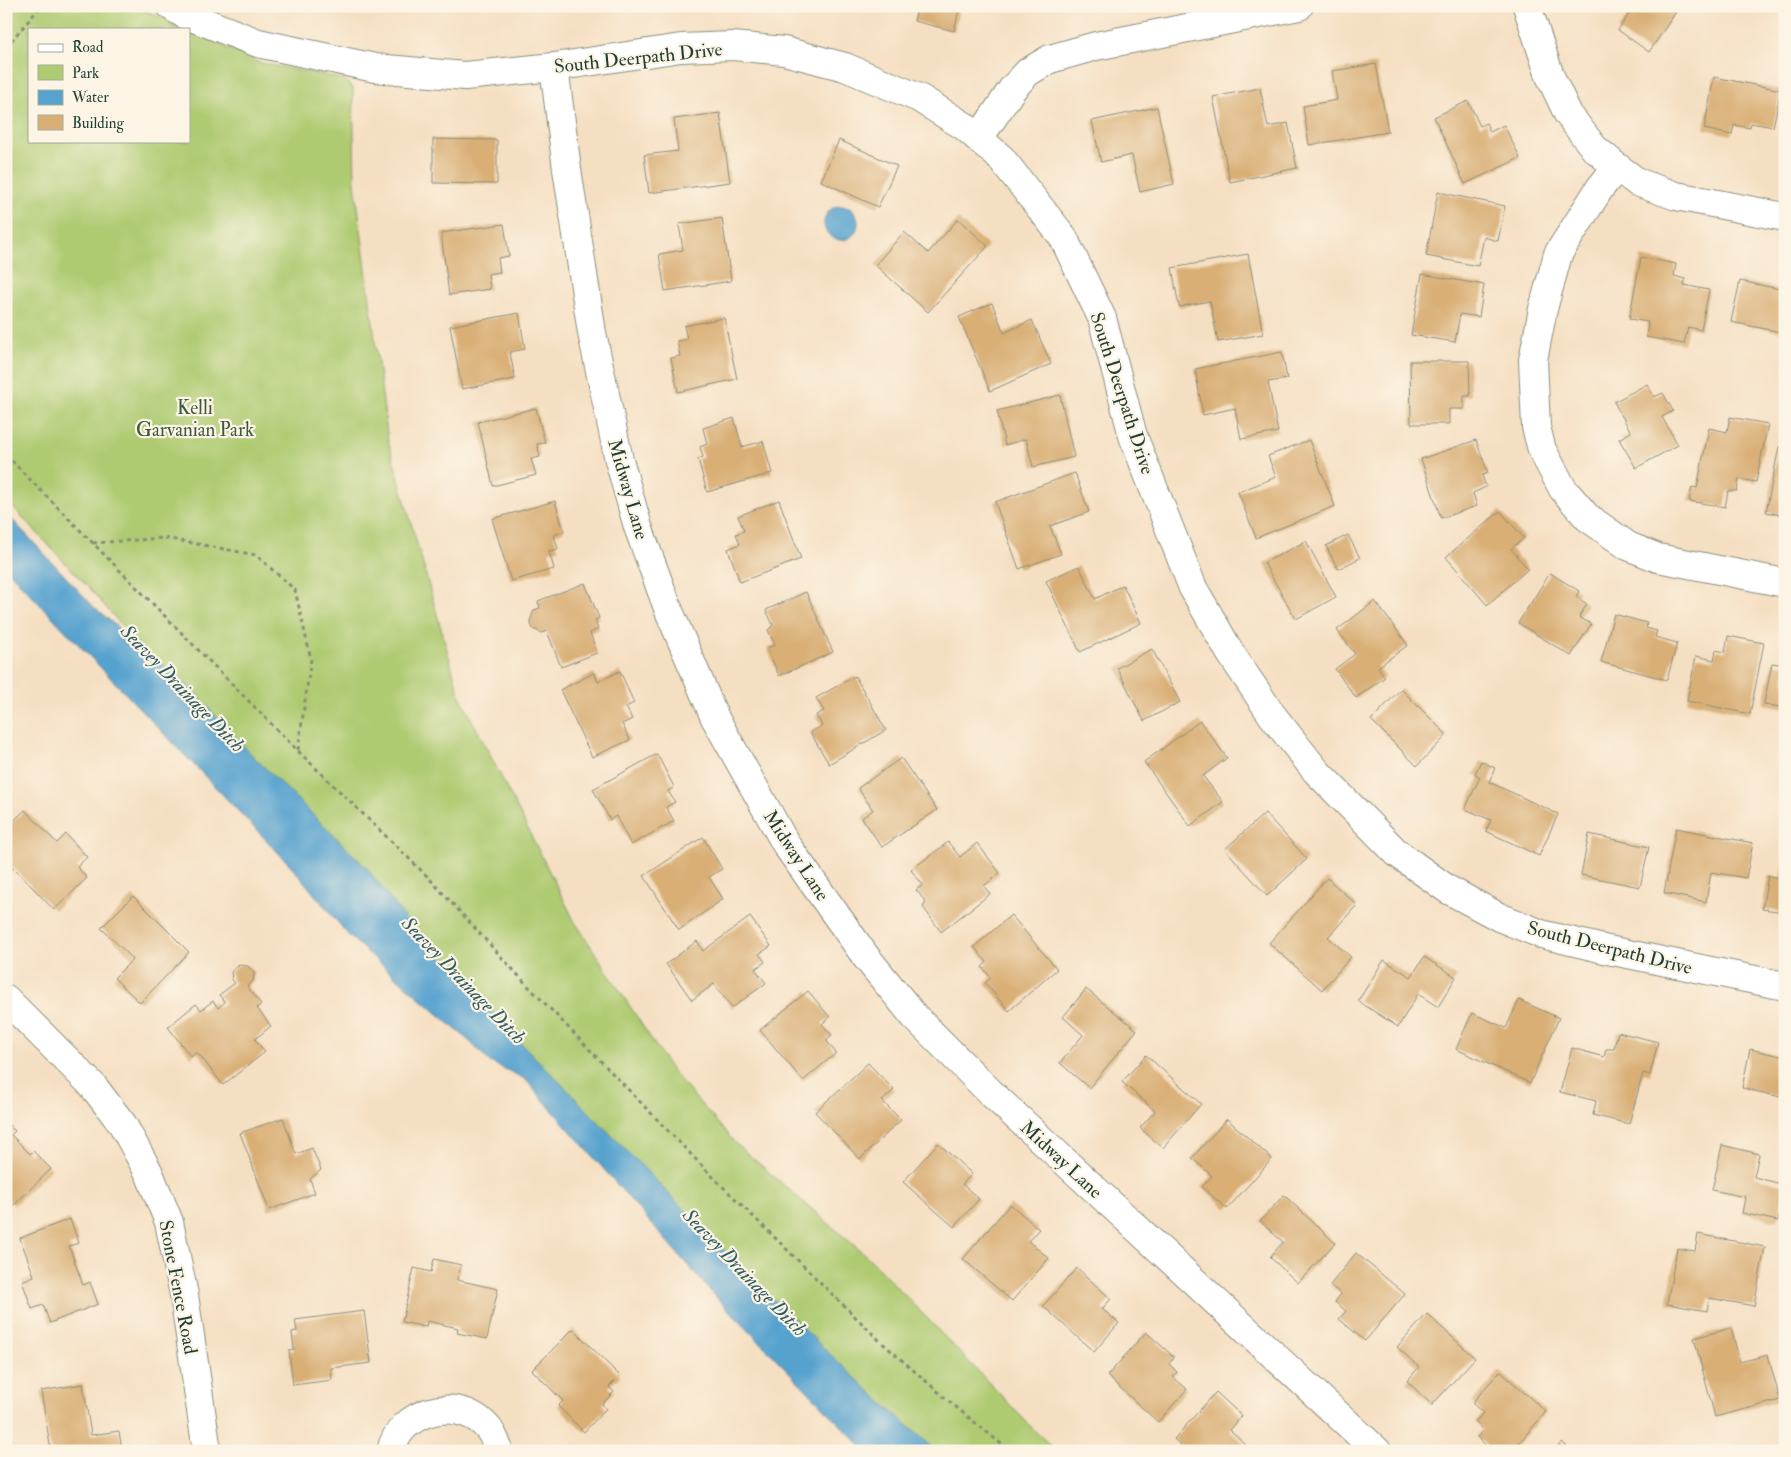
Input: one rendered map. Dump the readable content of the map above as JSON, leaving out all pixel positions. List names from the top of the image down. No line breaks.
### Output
{"streets":{"street":["South Deerpath Drive","Midway Lane","Stone Fence Road"]},"crossings":[["South Deerpath Drive","Midway Lane"]],"water":["Seavey Drainage Ditch"],"parks":["Kelli Garvanian Park"],"legend":["Road","Park","Water","Building"]}
